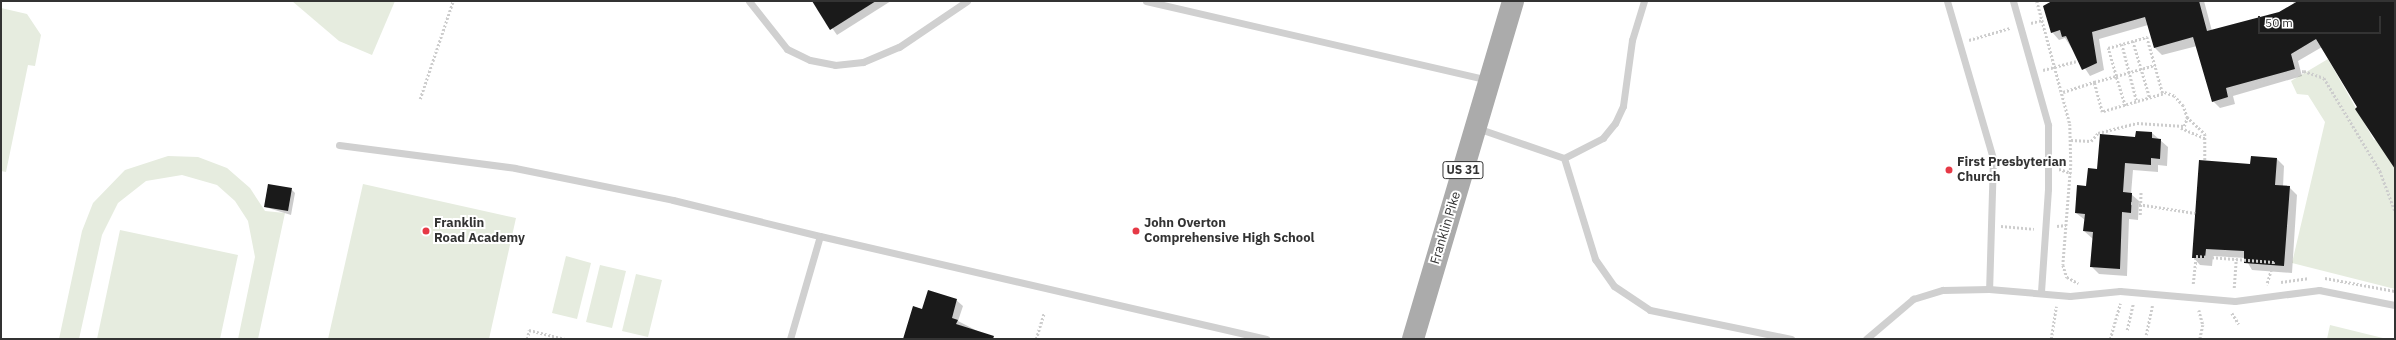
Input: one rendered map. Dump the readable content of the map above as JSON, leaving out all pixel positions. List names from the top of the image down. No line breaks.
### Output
{"streets":{"main road":["US 31","Franklin Pike"]},"places":["First Presbyterian Church","Franklin Road Academy","John Overton Comprehensive High School"],"scale_bar":"50 m"}
